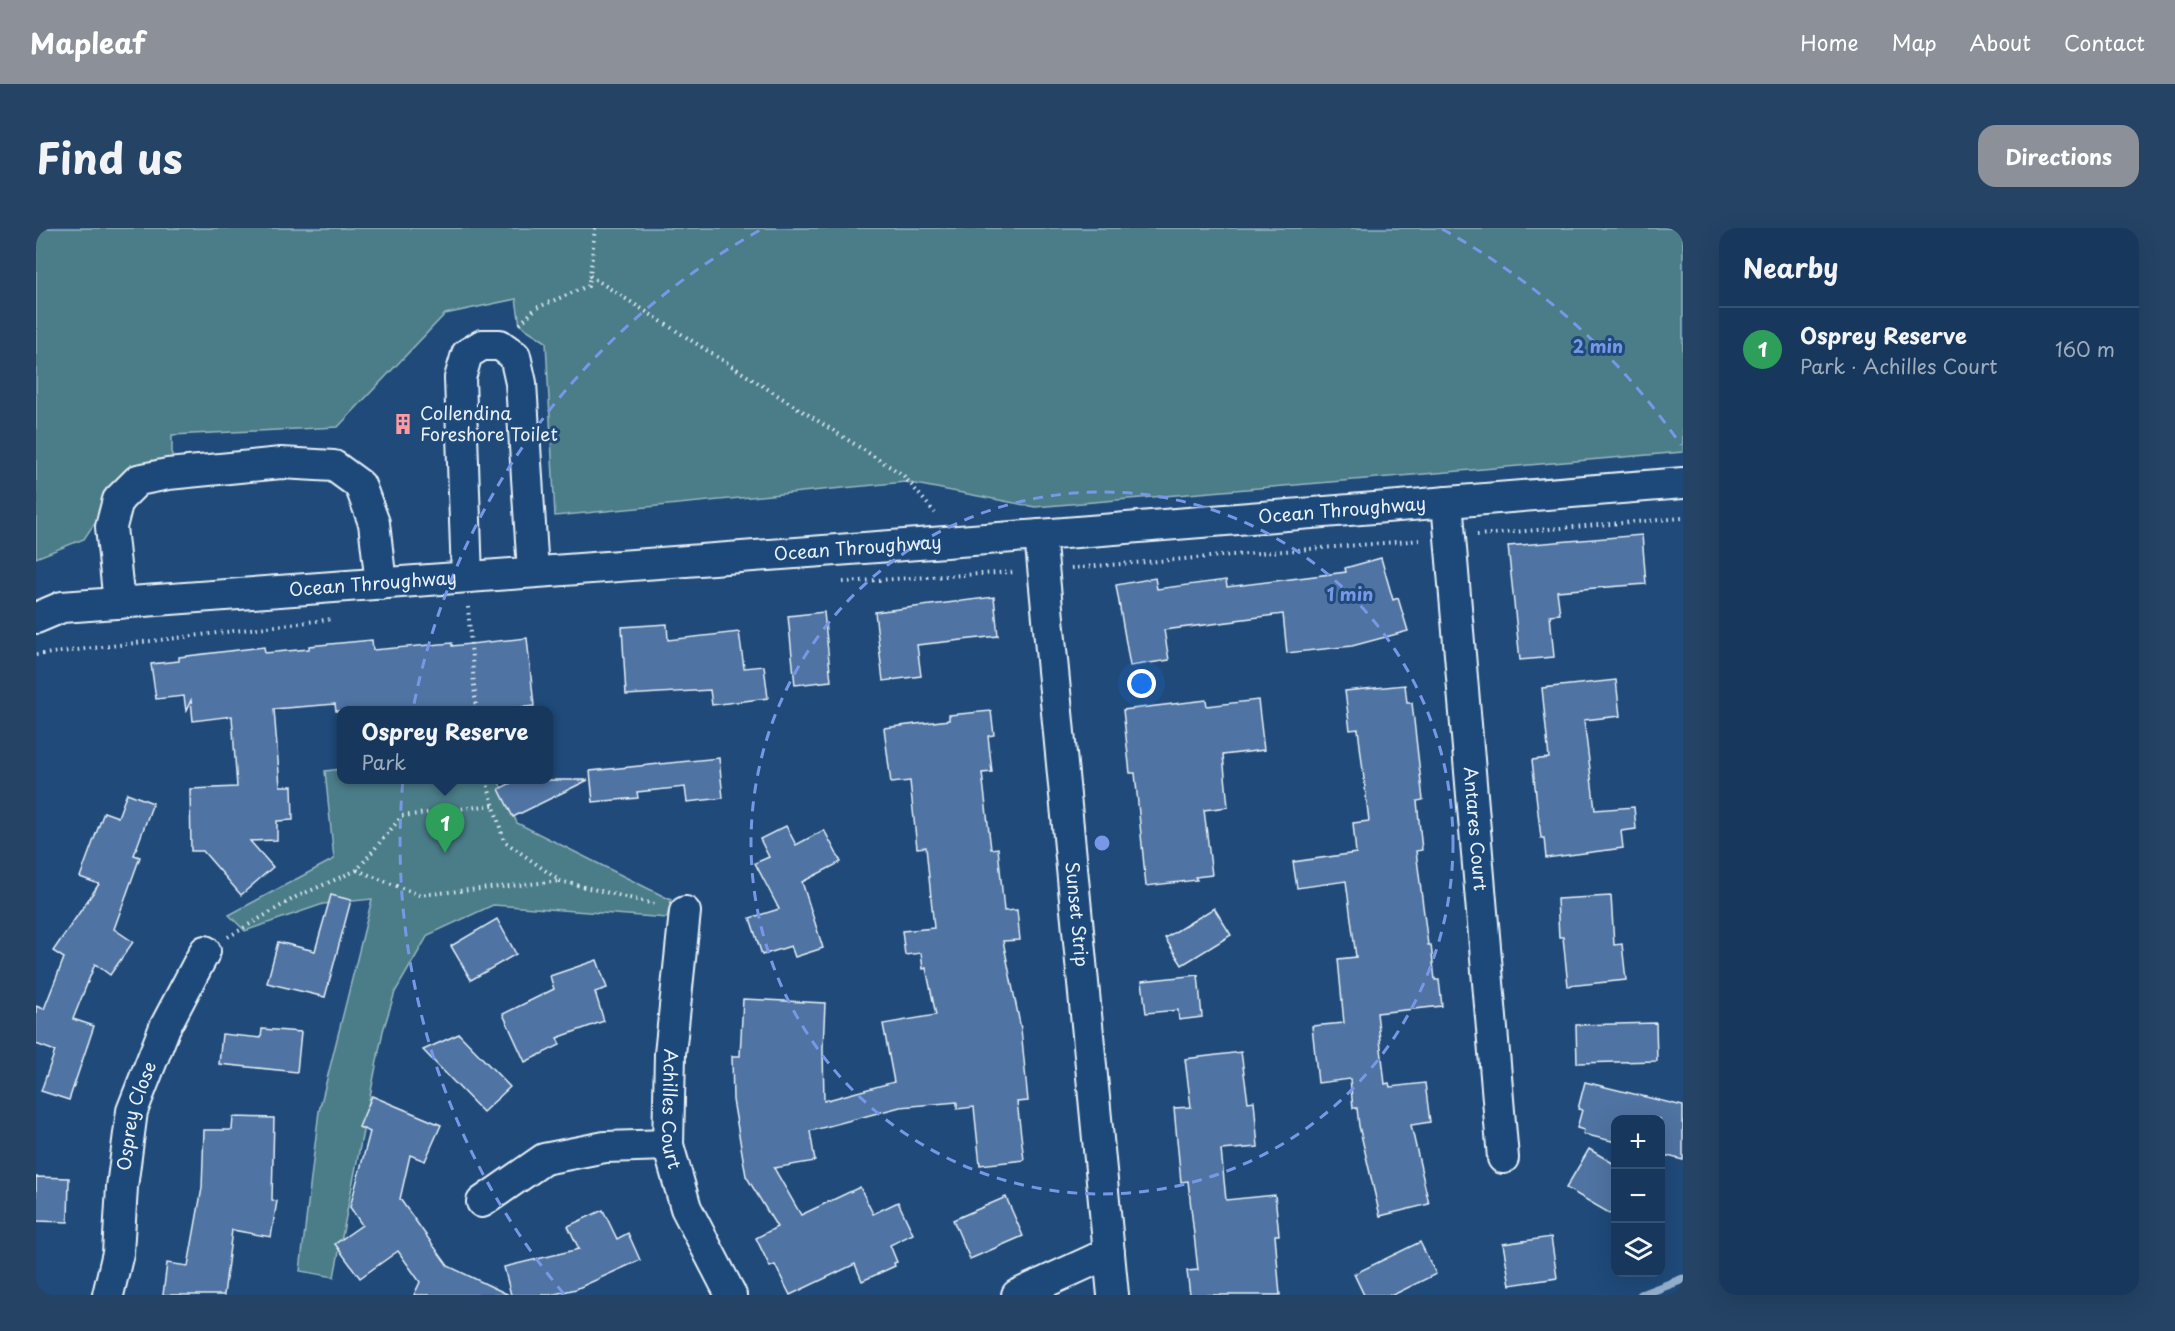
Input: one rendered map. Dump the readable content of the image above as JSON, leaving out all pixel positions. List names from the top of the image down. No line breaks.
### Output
{"streets":{"street":["Ocean Throughway","Antares Court","Sunset Strip","Achilles Court","Osprey Close"]},"crossings":[["Ocean Throughway","Antares Court"],["Ocean Throughway","Sunset Strip"]],"places":{"building":["Collendina Foreshore Toilet"]},"page":{"header":"Mapleaf","nav":["Home","Map","About","Contact"],"title":"Find us","buttons":"Directions","heading":"Nearby","list":[{"mark":"1","name":"Osprey Reserve","note":"Park · Achilles Court","value":"160 m"}],"popup":["Osprey Reserve","Park"],"pins":"1","map_buttons":["+","−"]},"rings":["2 min","1 min"]}
